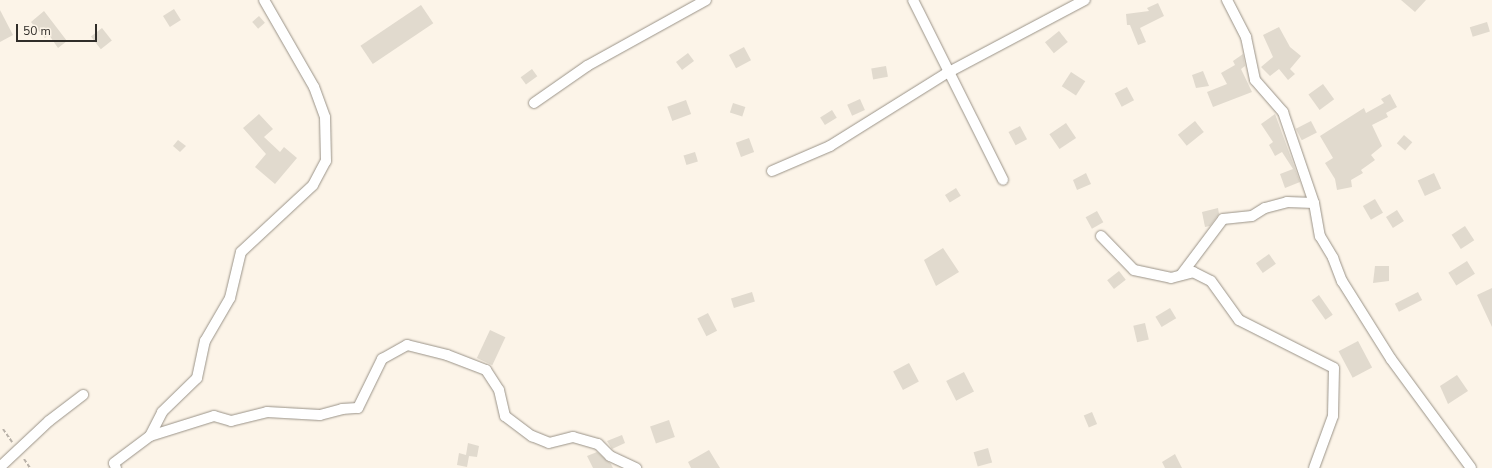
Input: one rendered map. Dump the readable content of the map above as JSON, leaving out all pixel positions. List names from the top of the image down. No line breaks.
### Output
{"scale_bar":"50 m"}
